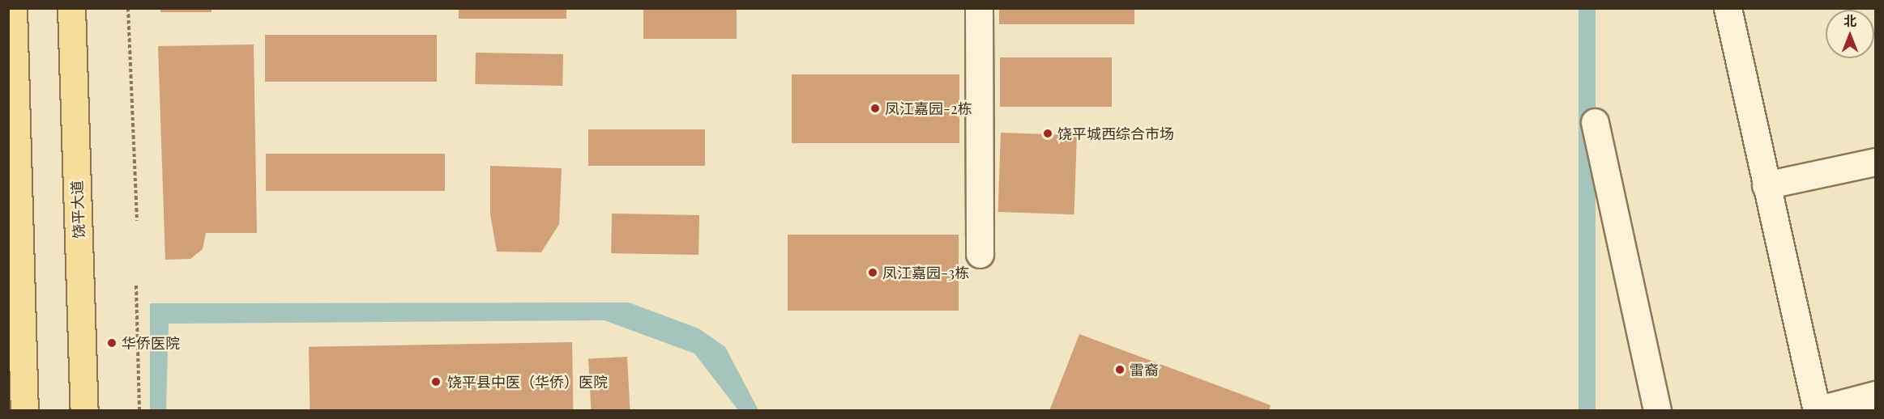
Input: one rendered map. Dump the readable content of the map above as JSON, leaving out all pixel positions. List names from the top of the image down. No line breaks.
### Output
{"streets":{"main road":["饶平大道"]},"places":["凤江嘉园-2栋","饶平城西综合市场","凤江嘉园-3栋","华侨医院","雷裔","饶平县中医（华侨）医院"],"north":"top"}
